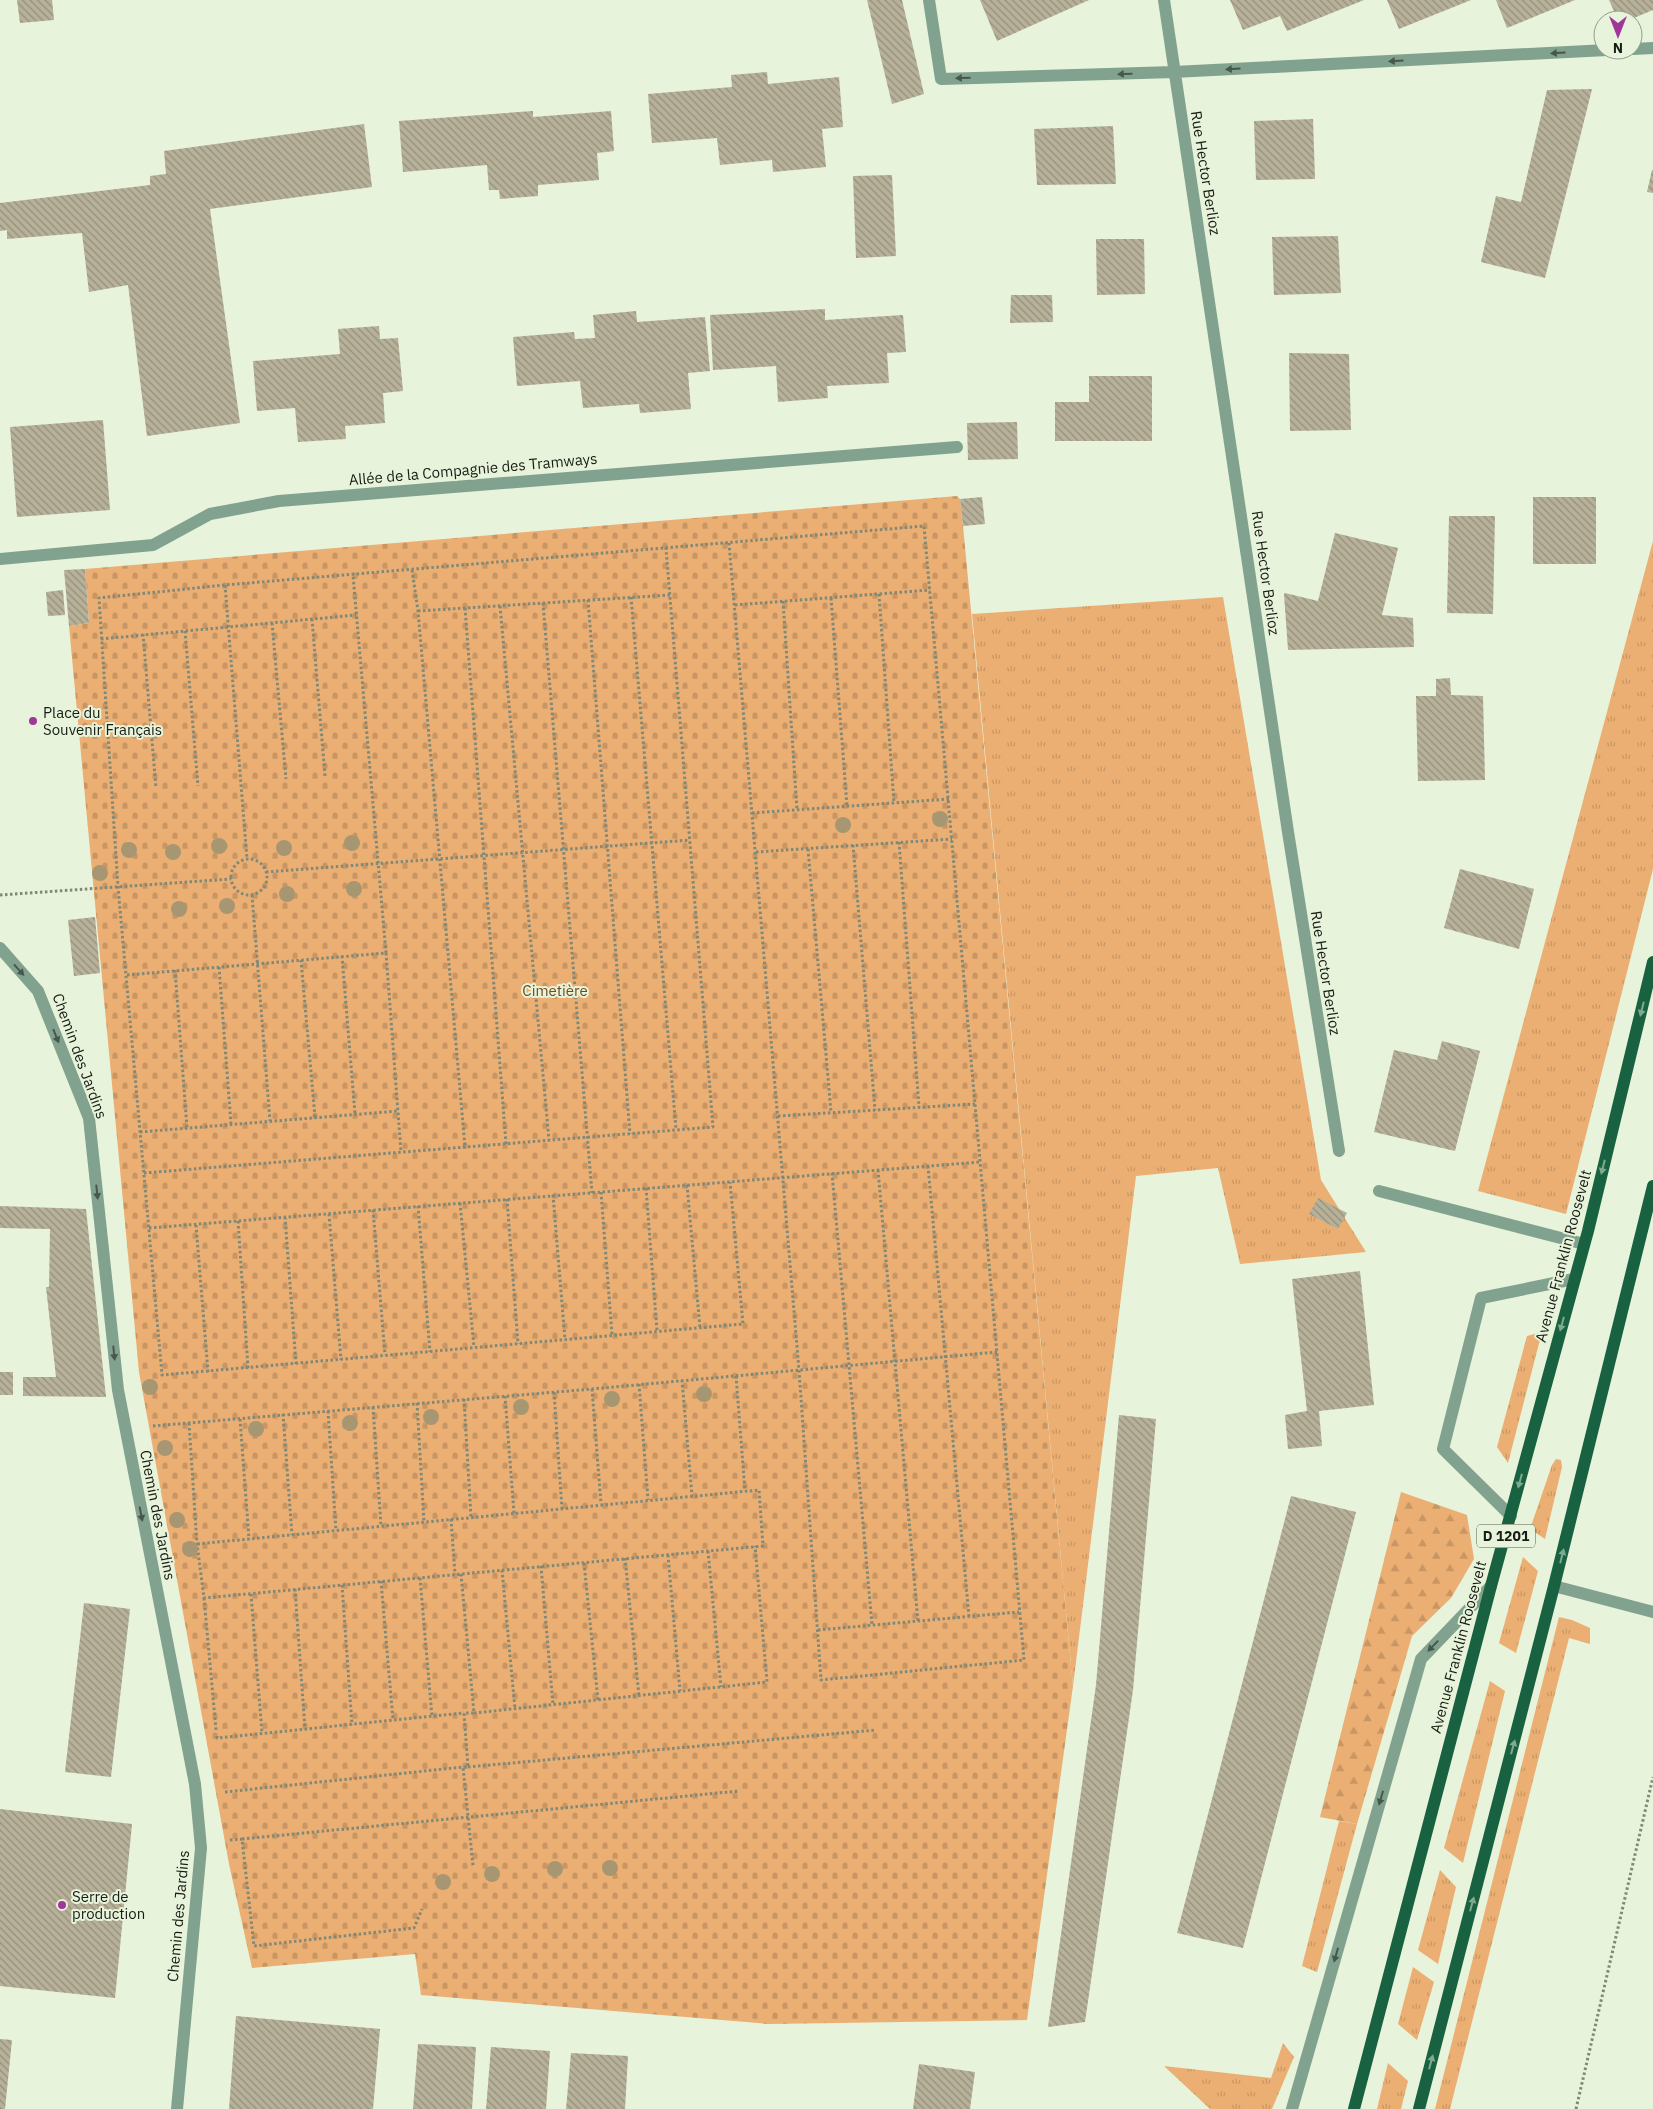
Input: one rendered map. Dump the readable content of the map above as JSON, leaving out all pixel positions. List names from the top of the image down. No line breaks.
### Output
{"streets":{"main road":["Avenue Franklin Roosevelt","D 1201"],"street":["Rue Hector Berlioz","Allée de la Compagnie des Tramways","Chemin des Jardins"]},"one_way":["Chemin des Jardins"],"parks":["Cimetière"],"places":["Place du Souvenir Français","Serre de production"],"north":"bottom"}
